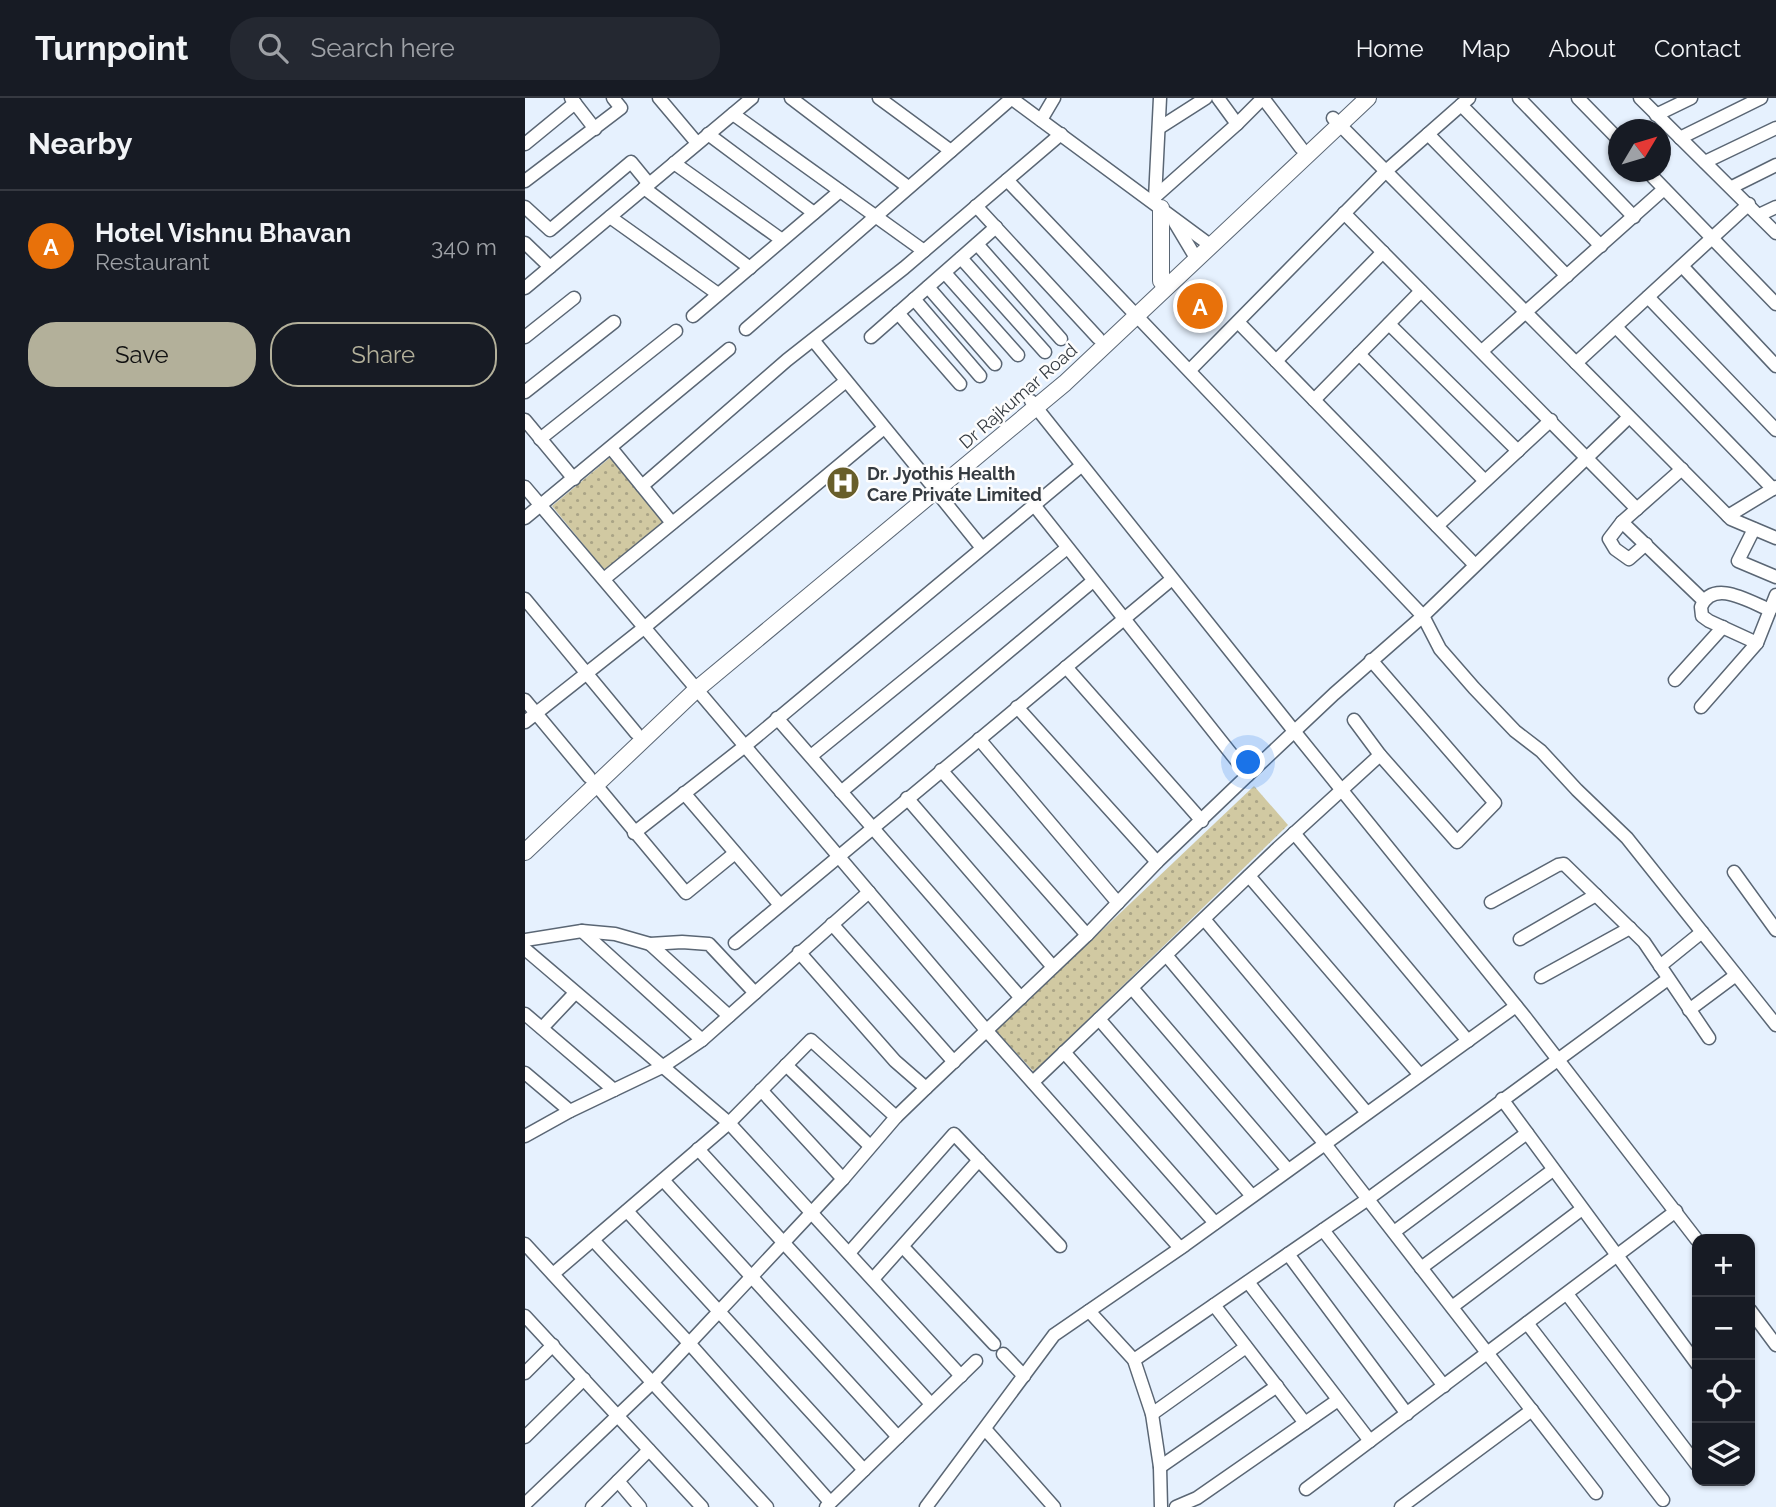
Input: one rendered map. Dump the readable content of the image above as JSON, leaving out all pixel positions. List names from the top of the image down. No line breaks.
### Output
{"streets":{"main road":["Dr Rajkumar Road"]},"places":{"hospital":["Dr. Jyothis Health Care Private Limited"]},"north":"top right","page":{"header":"Turnpoint","search":"Search here","nav":["Home","Map","About","Contact"],"heading":"Nearby","list":[{"mark":"A","name":"Hotel Vishnu Bhavan","note":"Restaurant","value":"340 m"}],"pins":"A","buttons":["Save","Share"],"map_buttons":["+","−"]}}
